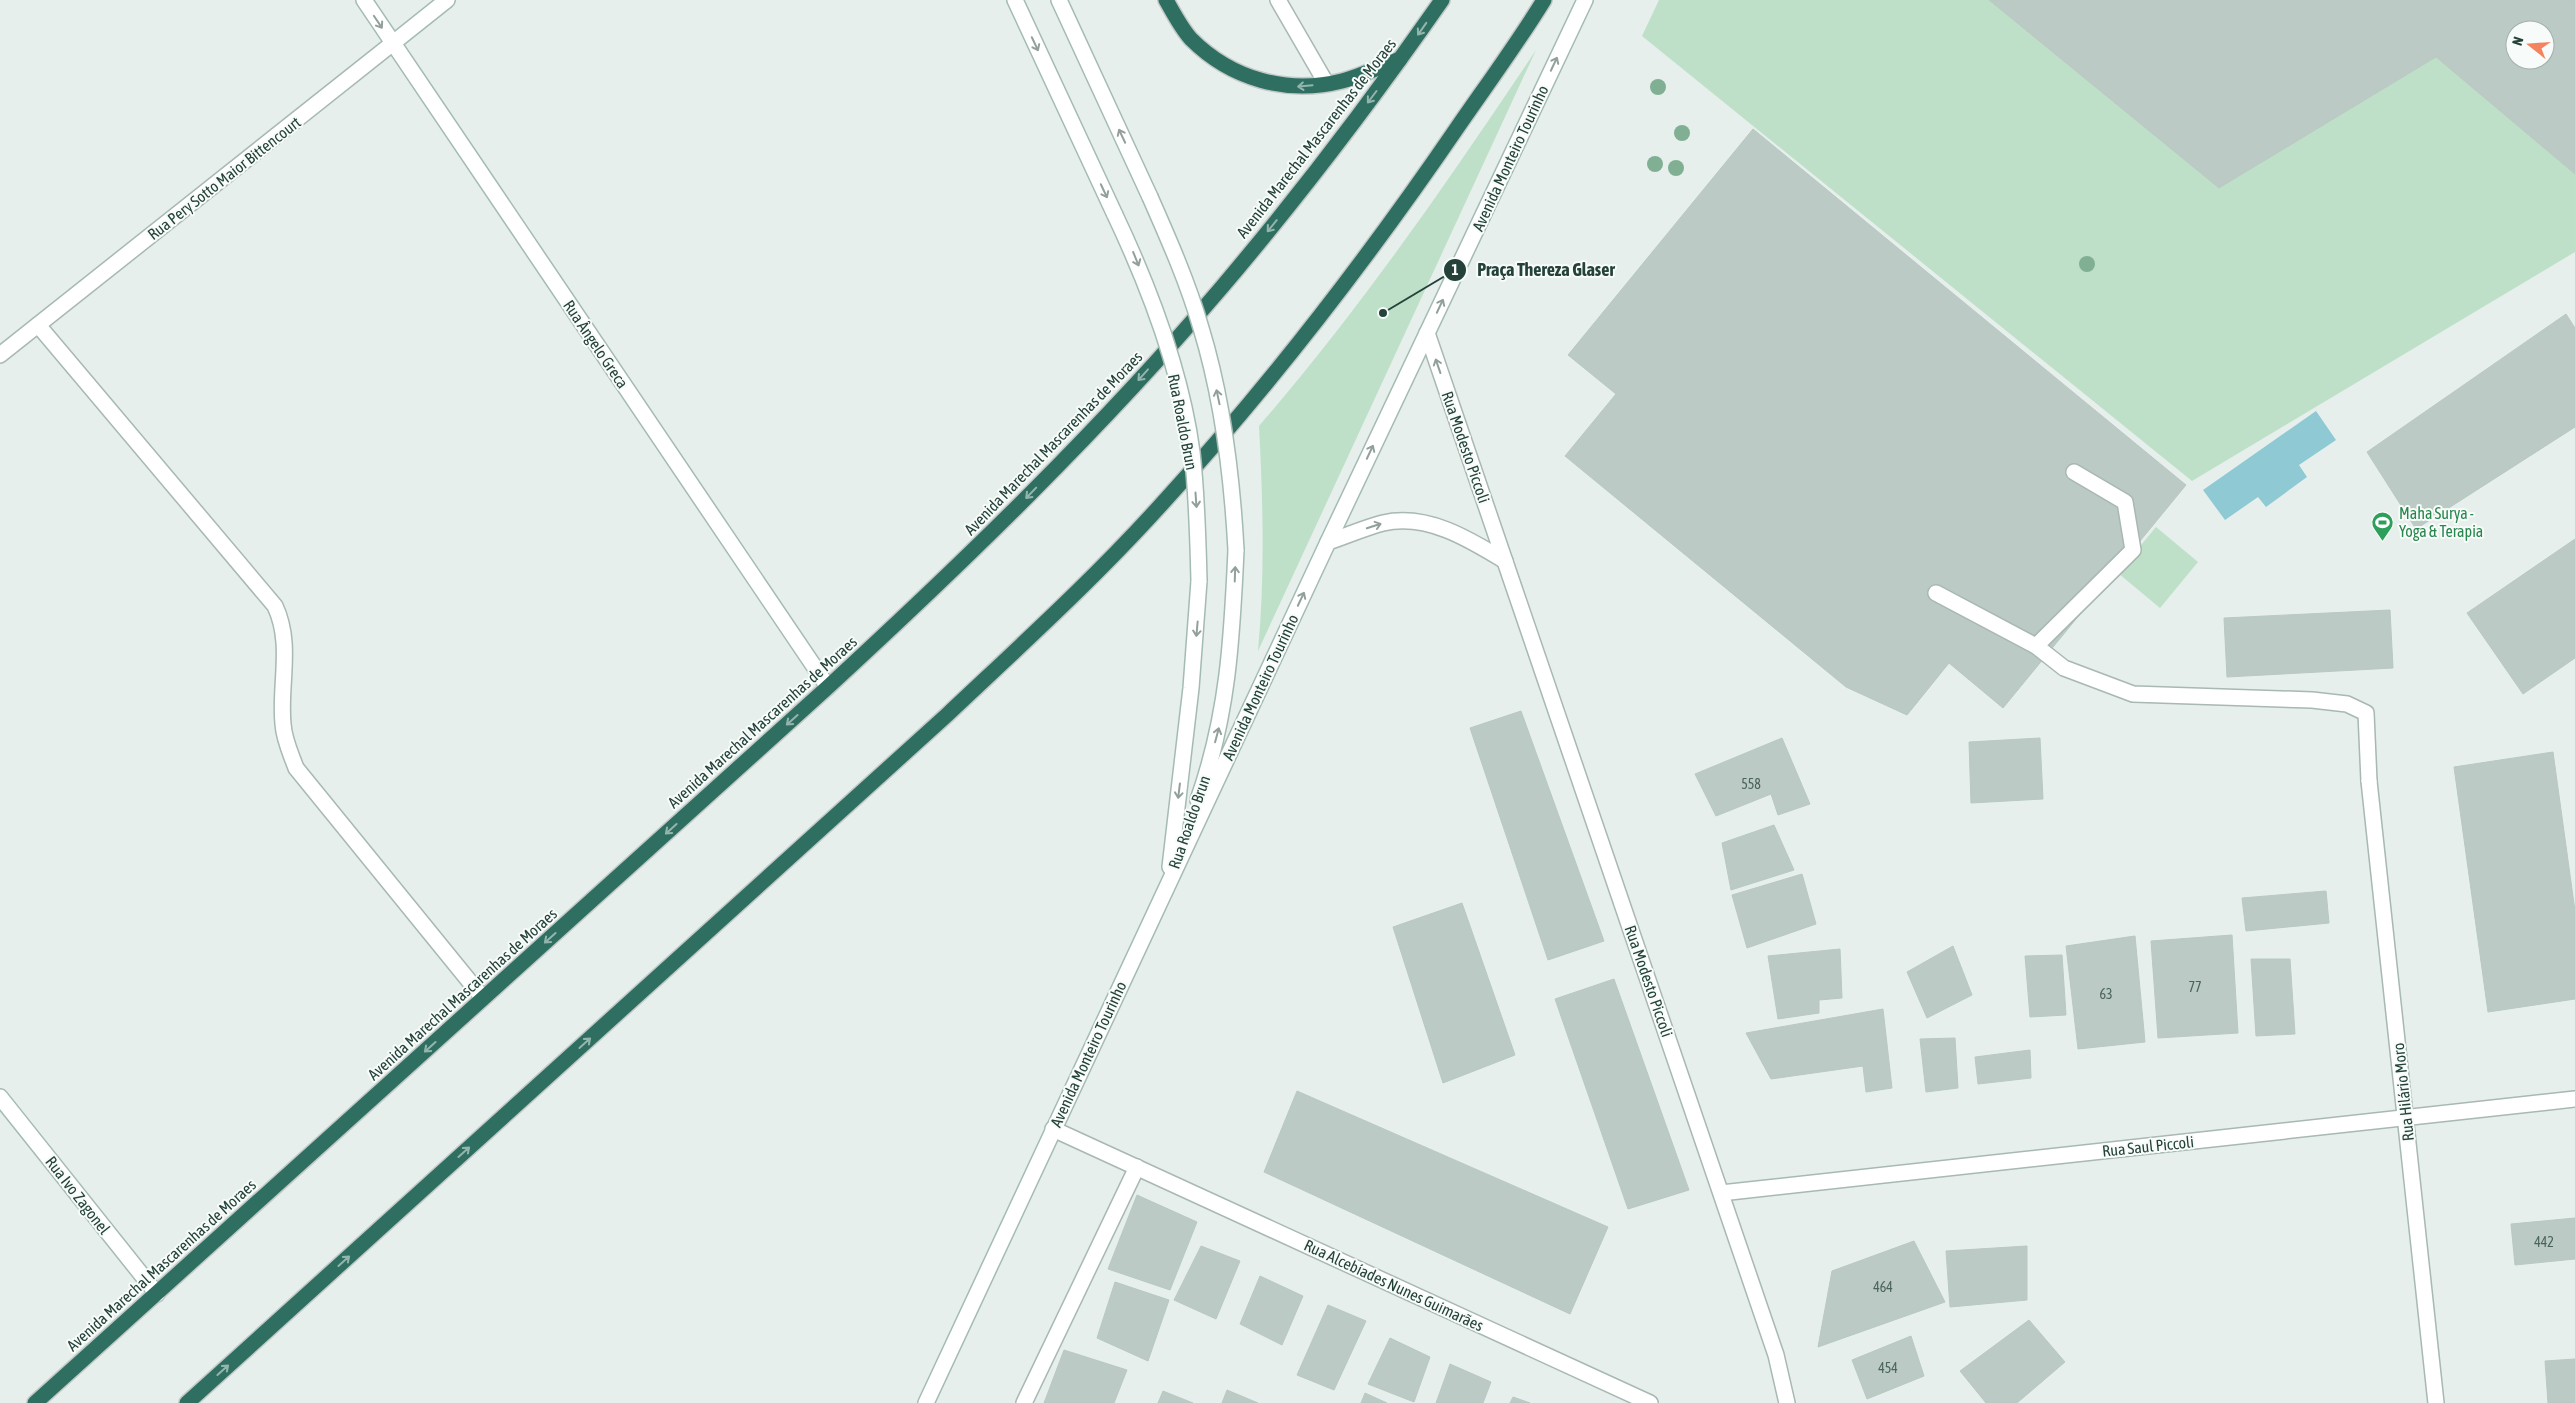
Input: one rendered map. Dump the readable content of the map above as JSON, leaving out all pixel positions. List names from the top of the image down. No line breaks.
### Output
{"streets":{"highway":["Avenida Marechal Mascarenhas de Moraes"],"street":["Avenida Monteiro Tourinho","Rua Pery Sotto Maior Bittencourt","Rua Ângelo Greca","Rua Roaldo Brun","Rua Modesto Piccoli","Rua Hilário Moro","Rua Saul Piccoli","Rua Ivo Zagonel","Rua Alcebíades Nunes Guimarães"]},"crossings":[["Avenida Marechal Mascarenhas de Moraes","Rua Ângelo Greca"],["Avenida Marechal Mascarenhas de Moraes","Rua Ivo Zagonel"],["Avenida Monteiro Tourinho","Rua Roaldo Brun"],["Avenida Monteiro Tourinho","Rua Modesto Piccoli"],["Avenida Monteiro Tourinho","Rua Alcebíades Nunes Guimarães"],["Rua Pery Sotto Maior Bittencourt","Rua Ângelo Greca"],["Rua Modesto Piccoli","Rua Saul Piccoli"],["Rua Hilário Moro","Rua Saul Piccoli"]],"one_way":["Avenida Monteiro Tourinho"],"places":{"other":["Praça Thereza Glaser"],"sports":["Maha Surya - Yoga & Terapia"]},"house_numbers":["558","77","63","442","464","454"],"north":"left"}
